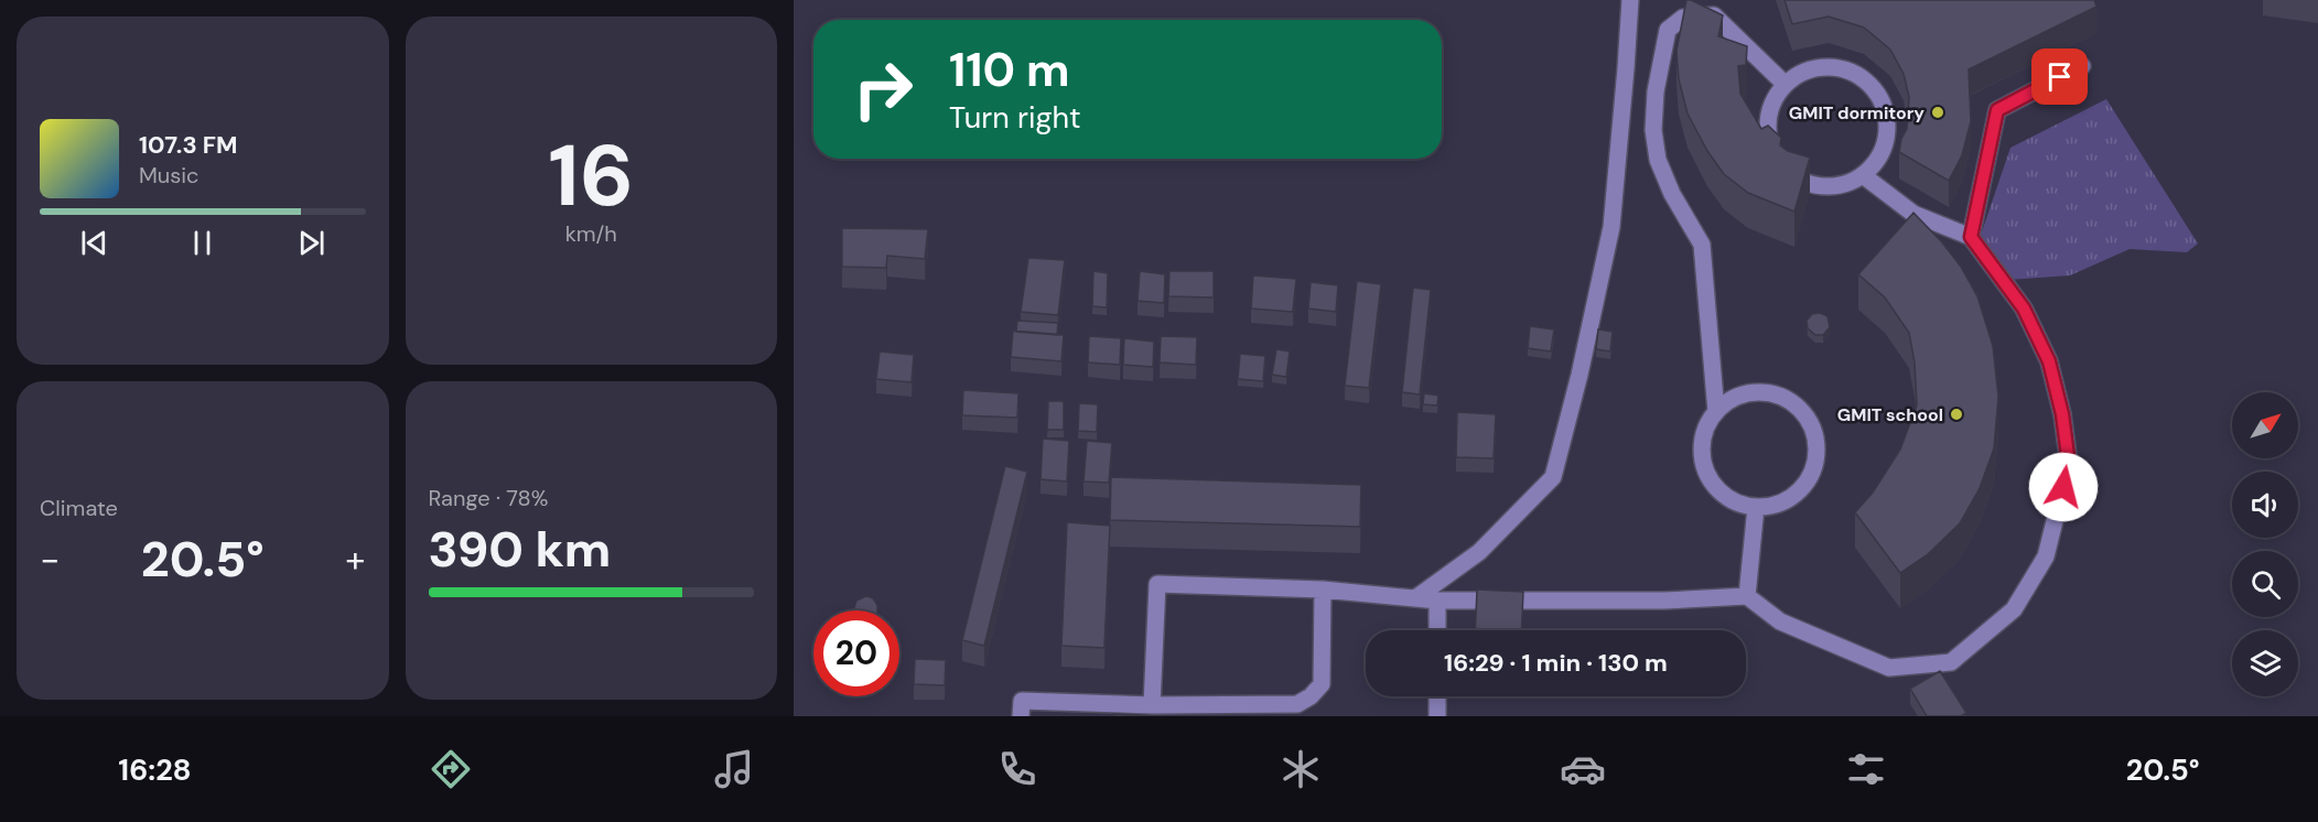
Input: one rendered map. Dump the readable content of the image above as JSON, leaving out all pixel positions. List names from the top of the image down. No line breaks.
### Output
{"places":["GMIT dormitory","GMIT school"],"north":"top right","page":{"tile":[["16","km/h"],"Climate",["Range · 78%","390 km"]],"turn":["110 m","Turn right"],"song":["107.3 FM","Music"],"heat":["−","20.5°","+"],"limit":"20","trip":"16:29 · 1 min · 130 m","tabs":["16:28","20.5°"]}}
